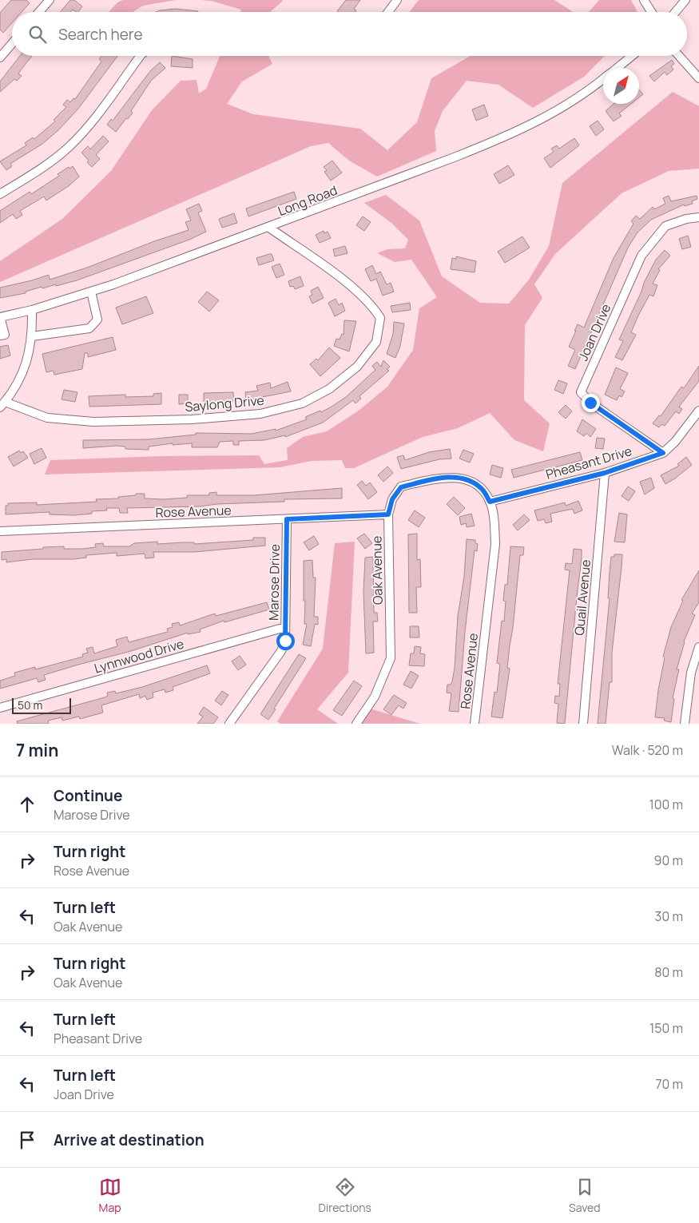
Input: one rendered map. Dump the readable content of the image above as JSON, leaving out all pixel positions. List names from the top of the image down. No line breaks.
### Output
{"streets":{"street":["Long Road","Joan Drive","Saylong Drive","Pheasant Drive","Rose Avenue","Oak Avenue","Marose Drive","Quail Avenue","Lynnwood Drive"]},"crossings":[["Long Road","Saylong Drive"],["Joan Drive","Pheasant Drive"],["Pheasant Drive","Rose Avenue"],["Pheasant Drive","Oak Avenue"],["Pheasant Drive","Quail Avenue"],["Rose Avenue","Oak Avenue"],["Rose Avenue","Marose Drive"],["Marose Drive","Lynnwood Drive"]],"scale_bar":"50 m","north":"top right","page":{"search":"Search here","scale":"50 m","heading":["7 min","Walk · 520 m"],"list":[["Continue","Marose Drive","100 m"],["Turn right","Rose Avenue","90 m"],["Turn left","Oak Avenue","30 m"],["Turn right","Oak Avenue","80 m"],["Turn left","Pheasant Drive","150 m"],["Turn left","Joan Drive","70 m"],"Arrive at destination"],"nav":["Map","Directions","Saved"]}}
